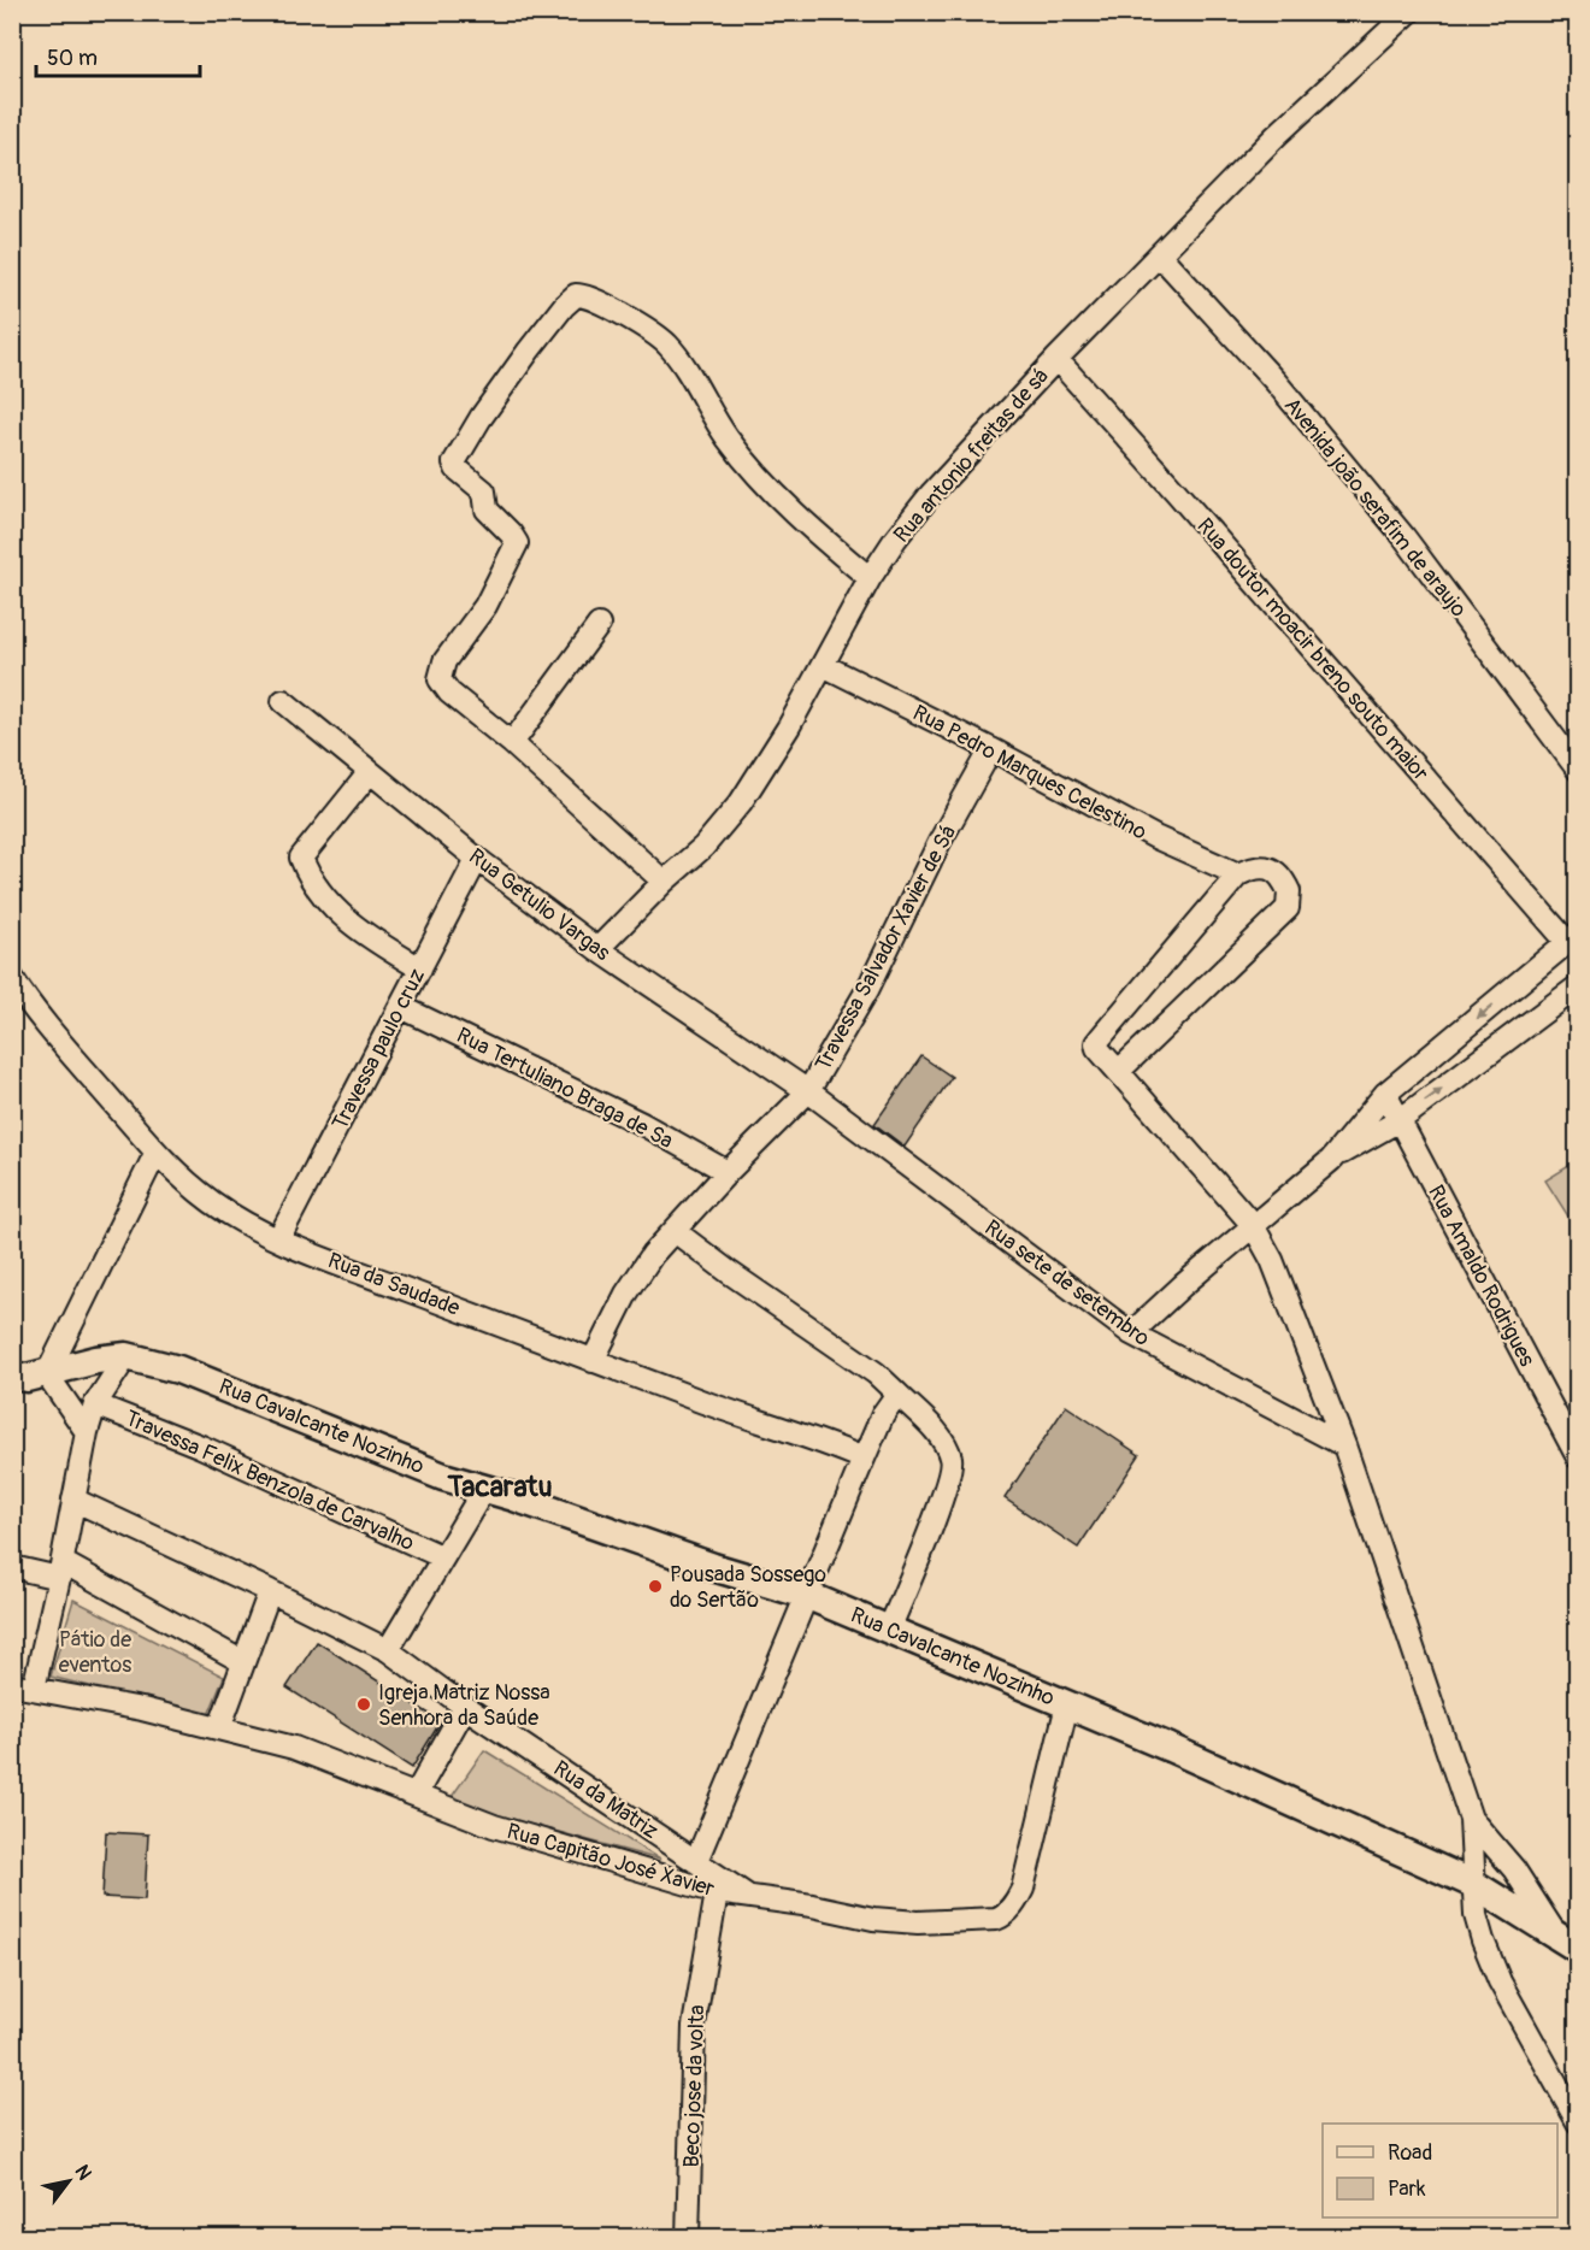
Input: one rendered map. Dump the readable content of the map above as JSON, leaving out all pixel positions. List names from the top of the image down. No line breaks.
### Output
{"streets":{"main road":["Rua Cavalcante Nozinho"],"street":["Rua antonio freitas de sá","Avenida joão serafim de araujo","Rua doutor moacir breno souto maior","Rua Pedro Marques Celestino","Rua Getulio Vargas","Travessa Salvador Xavier de Sá","Travessa paulo cruz","Rua Tertuliano Braga de Sa","Rua Amaldo Rodrigues","Rua sete de setembro","Rua da Saudade","Travessa Felix Benzola de Carvalho","Rua da Matriz","Rua Capitão José Xavier","Beco jose da volta"]},"crossings":[["Rua antonio freitas de sá","Avenida joão serafim de araujo"],["Rua antonio freitas de sá","Rua doutor moacir breno souto maior"],["Rua antonio freitas de sá","Rua Pedro Marques Celestino"],["Rua antonio freitas de sá","Rua Getulio Vargas"],["Rua Pedro Marques Celestino","Travessa Salvador Xavier de Sá"],["Rua Getulio Vargas","Travessa Salvador Xavier de Sá"],["Rua Getulio Vargas","Travessa paulo cruz"],["Rua Getulio Vargas","Rua sete de setembro"],["Travessa Salvador Xavier de Sá","Rua Tertuliano Braga de Sa"],["Travessa Salvador Xavier de Sá","Rua sete de setembro"],["Travessa Salvador Xavier de Sá","Rua da Saudade"],["Travessa paulo cruz","Rua Tertuliano Braga de Sa"],["Travessa paulo cruz","Rua da Saudade"],["Rua Cavalcante Nozinho","Rua Capitão José Xavier"],["Rua da Matriz","Rua Capitão José Xavier"],["Rua Capitão José Xavier","Beco jose da volta"]],"districts":["Tacaratu"],"parks":["Pátio de eventos"],"places":["Pousada Sossego do Sertão","Igreja Matriz Nossa Senhora da Saúde"],"legend":["Road","Park"],"scale_bar":"50 m","north":"top right"}
